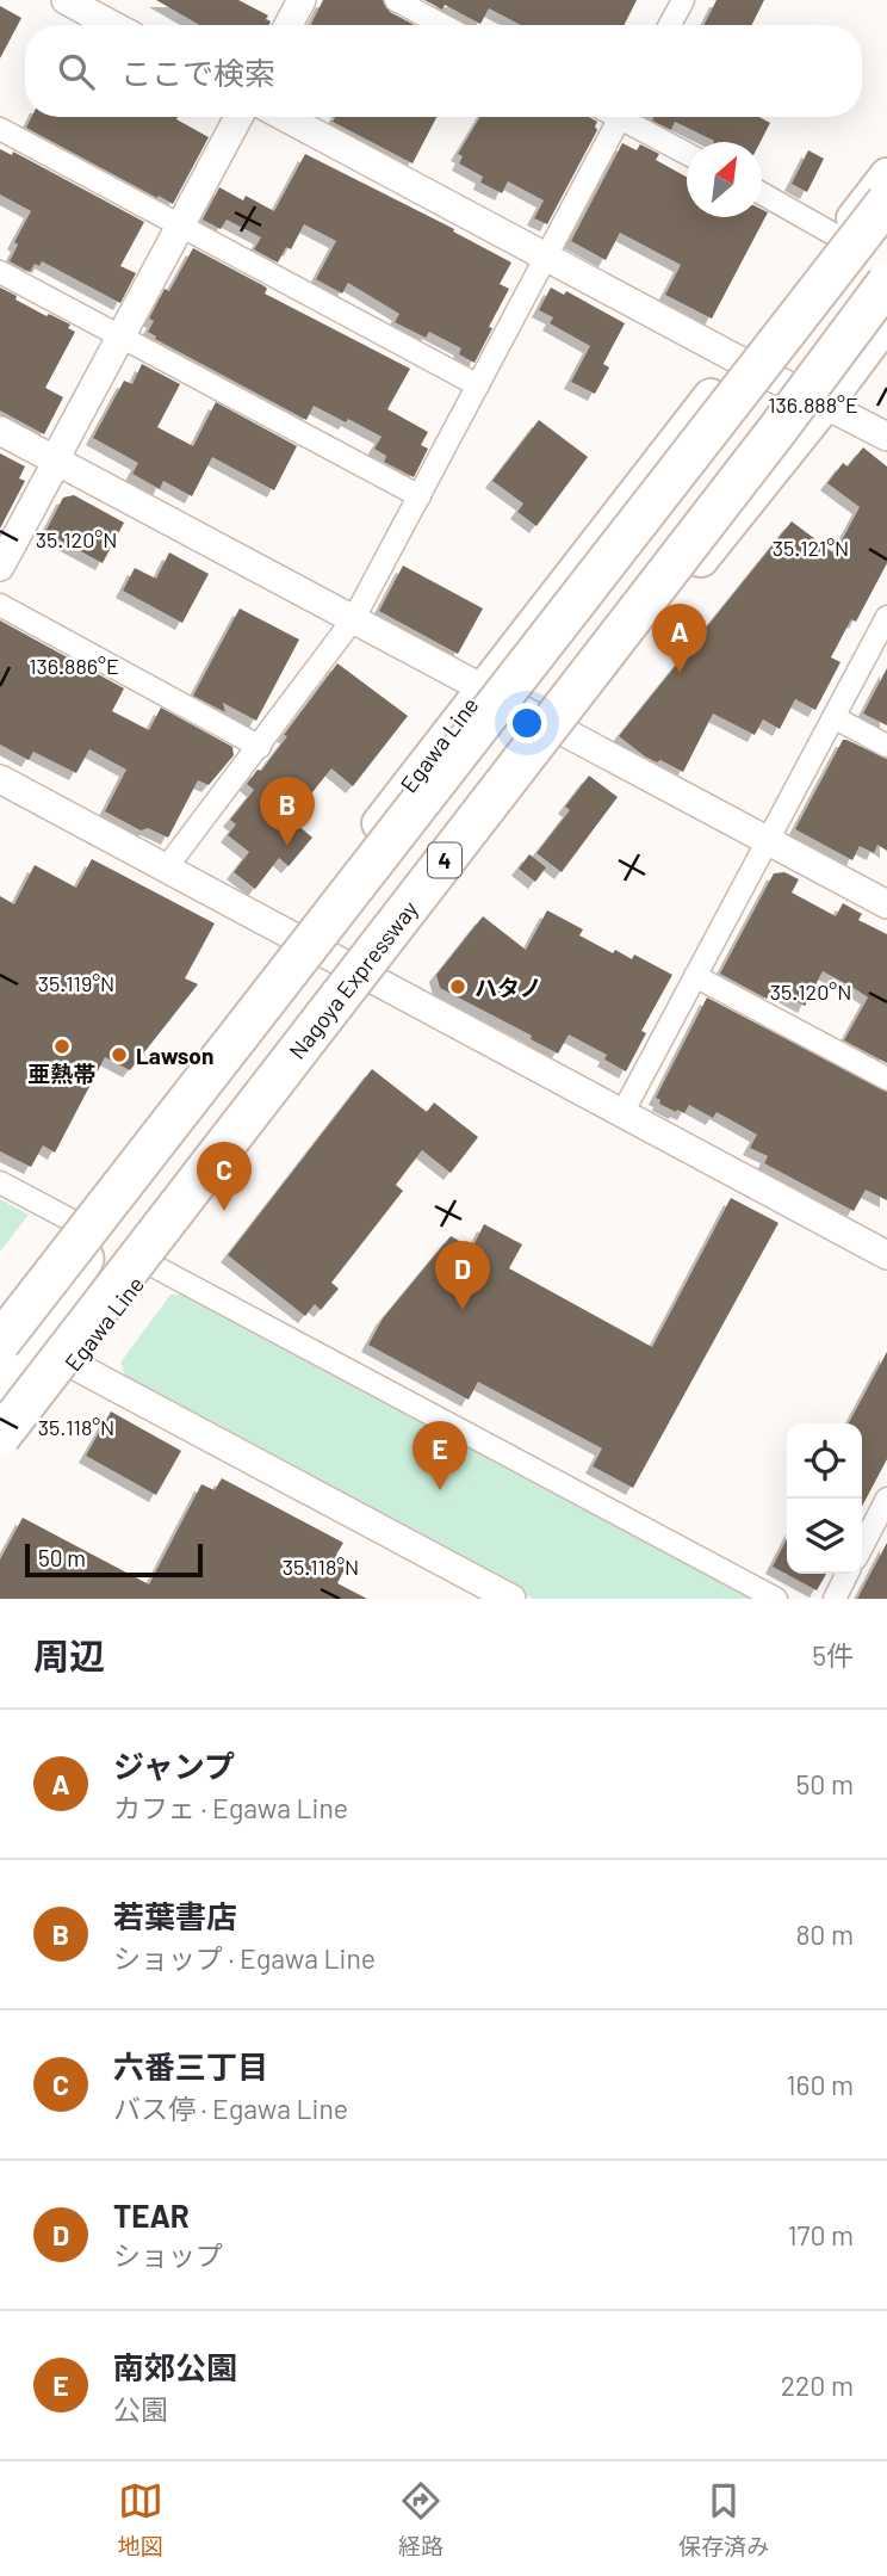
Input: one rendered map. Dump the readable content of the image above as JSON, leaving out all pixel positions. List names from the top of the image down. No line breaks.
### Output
{"streets":{"highway":["4","Nagoya Expressway"],"main road":["Egawa Line"]},"crossings":[["Egawa Line","Nagoya Expressway"]],"places":["ハタノ","亜熱帯","Lawson"],"scale_bar":"50 m","north":"top right","page":{"search":"ここで検索","pins":["A","B","C","D","E"],"scale":"50 m","heading":["周辺","5件"],"list":[{"mark":"A","name":"ジャンプ","note":"カフェ · Egawa Line","value":"50 m"},{"mark":"B","name":"若葉書店","note":"ショップ · Egawa Line","value":"80 m"},{"mark":"C","name":"六番三丁目","note":"バス停 · Egawa Line","value":"160 m"},{"mark":"D","name":"TEAR","note":"ショップ","value":"170 m"},{"mark":"E","name":"南郊公園","note":"公園","value":"220 m"}],"nav":["地図","経路","保存済み"]},"coordinates":["136.888°E","35.120°N","35.121°N","136.886°E","35.119°N","35.118°N"]}
